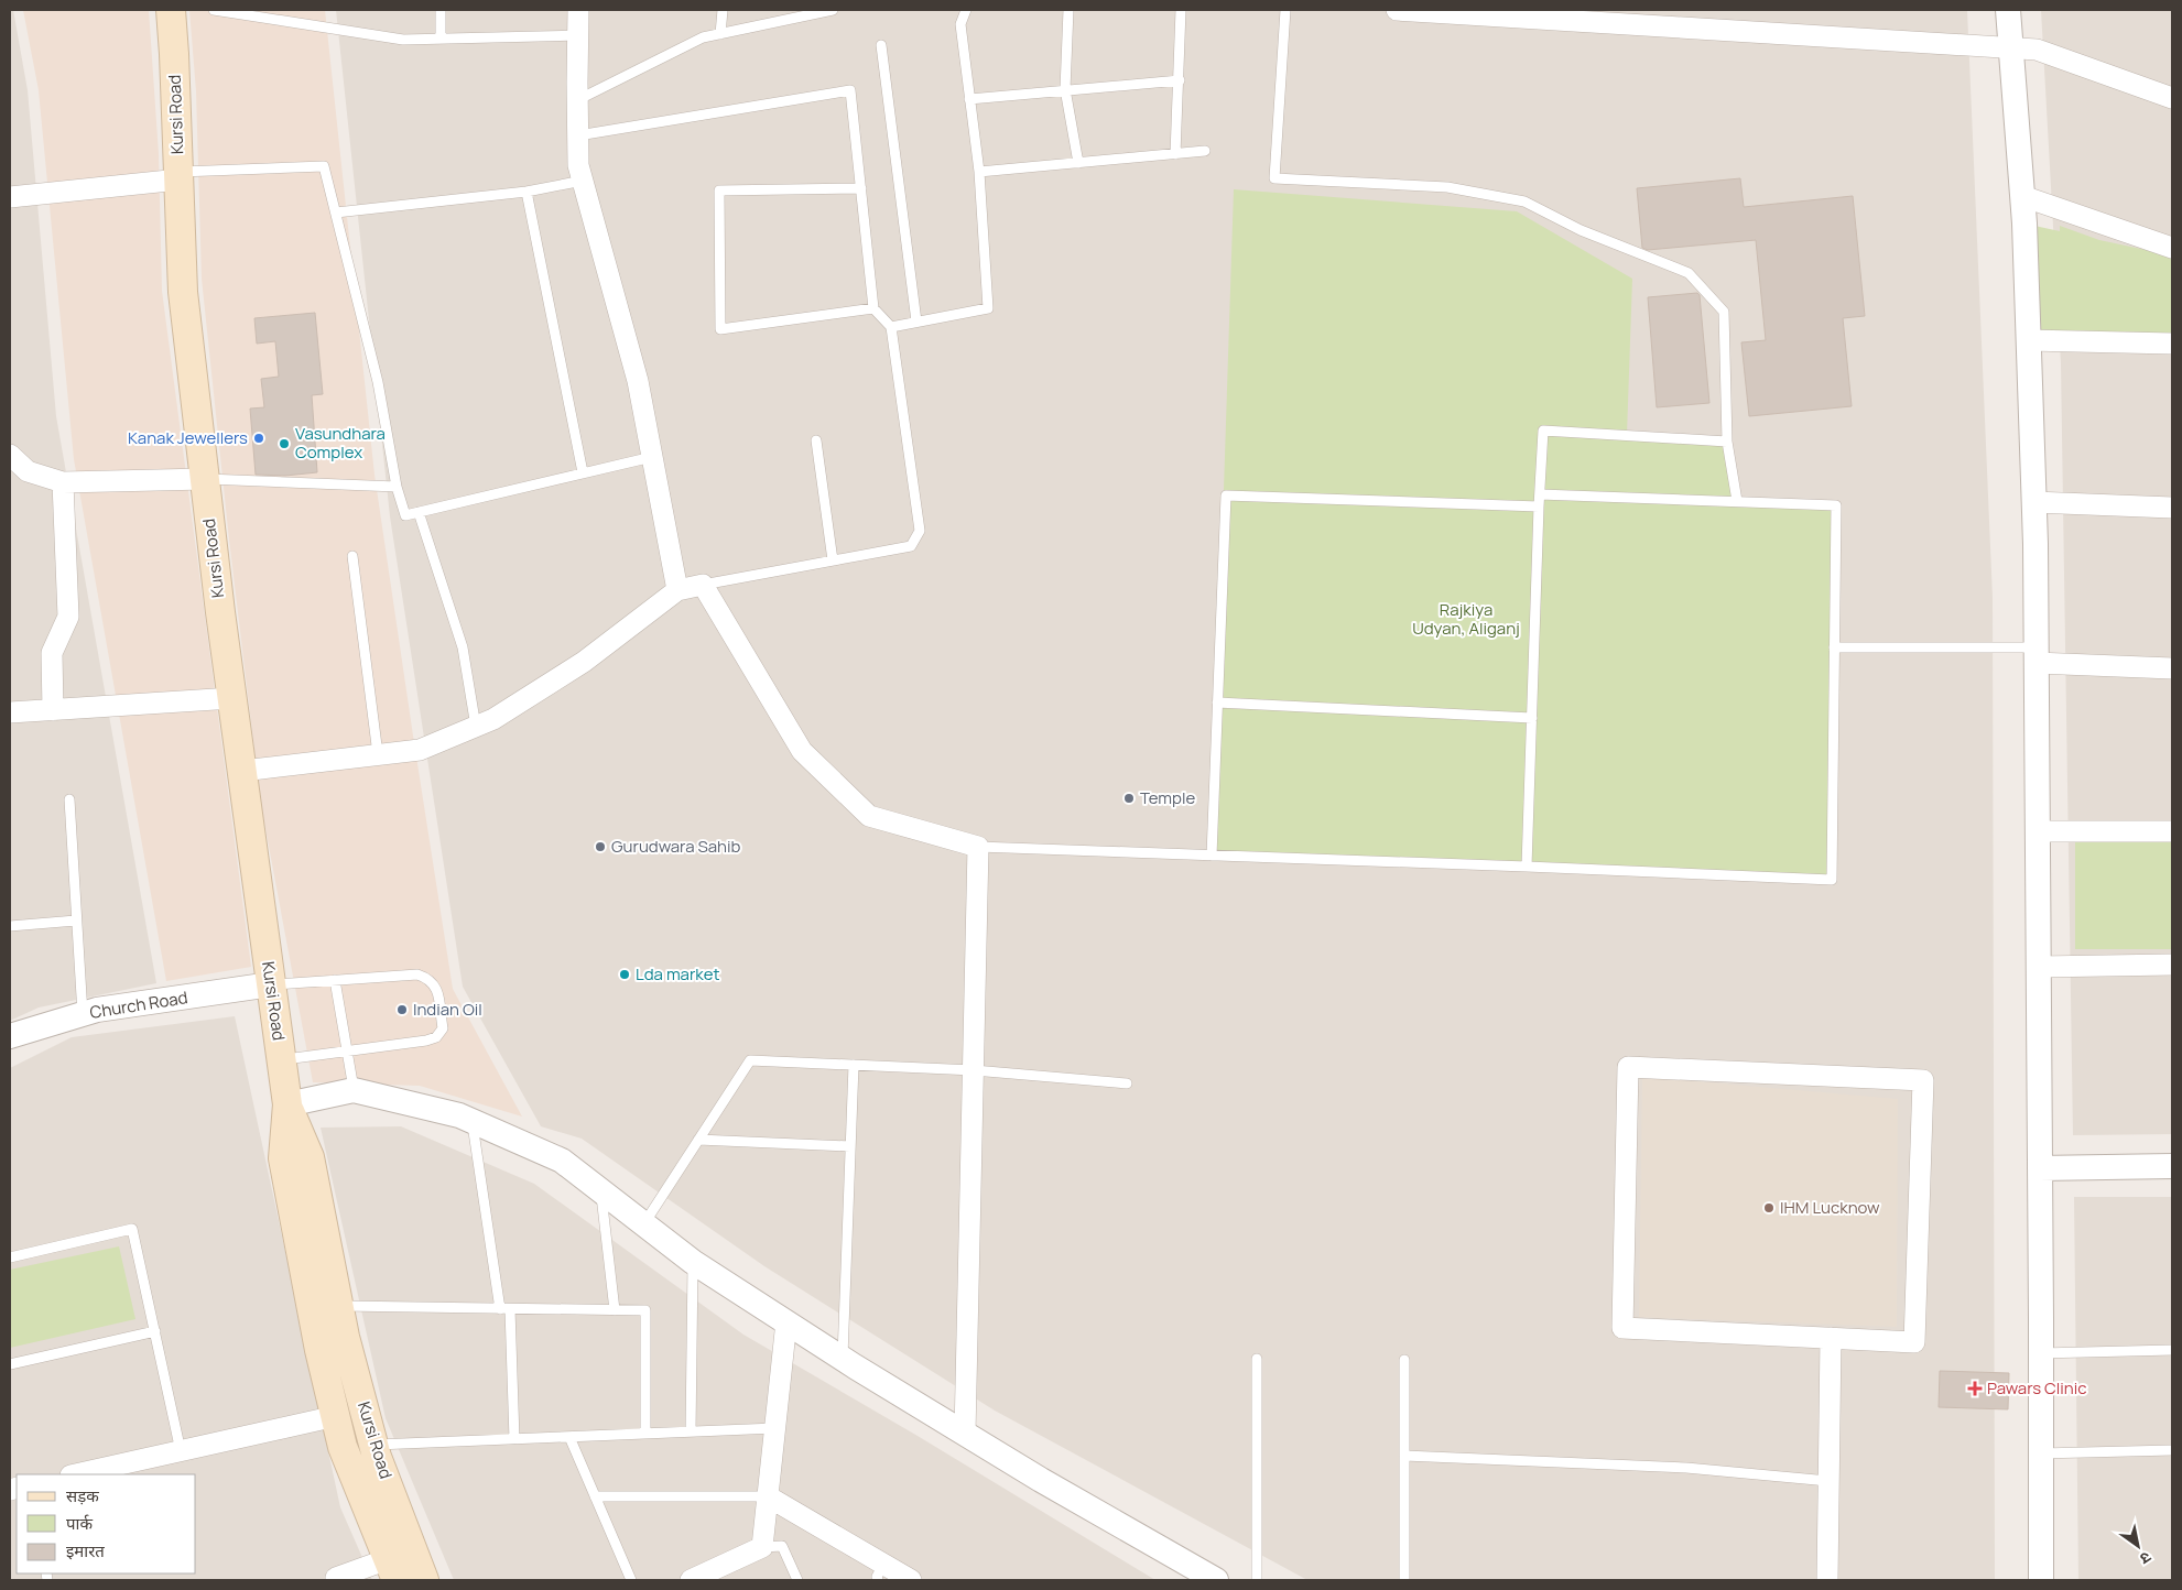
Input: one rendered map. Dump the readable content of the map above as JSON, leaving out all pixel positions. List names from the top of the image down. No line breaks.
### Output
{"streets":{"main road":["Kursi Road"],"street":["Church Road"]},"crossings":[["Kursi Road","Church Road"]],"parks":["Rajkiya Udyan, Aliganj"],"places":{"other":["Kanak Jewellers","Vasundhara Complex","Temple","Gurudwara Sahib","Lda market","Indian Oil","IHM Lucknow"],"health":["Pawars Clinic"]},"legend":["सड़क","पार्क","इमारत"],"north":"bottom right"}
